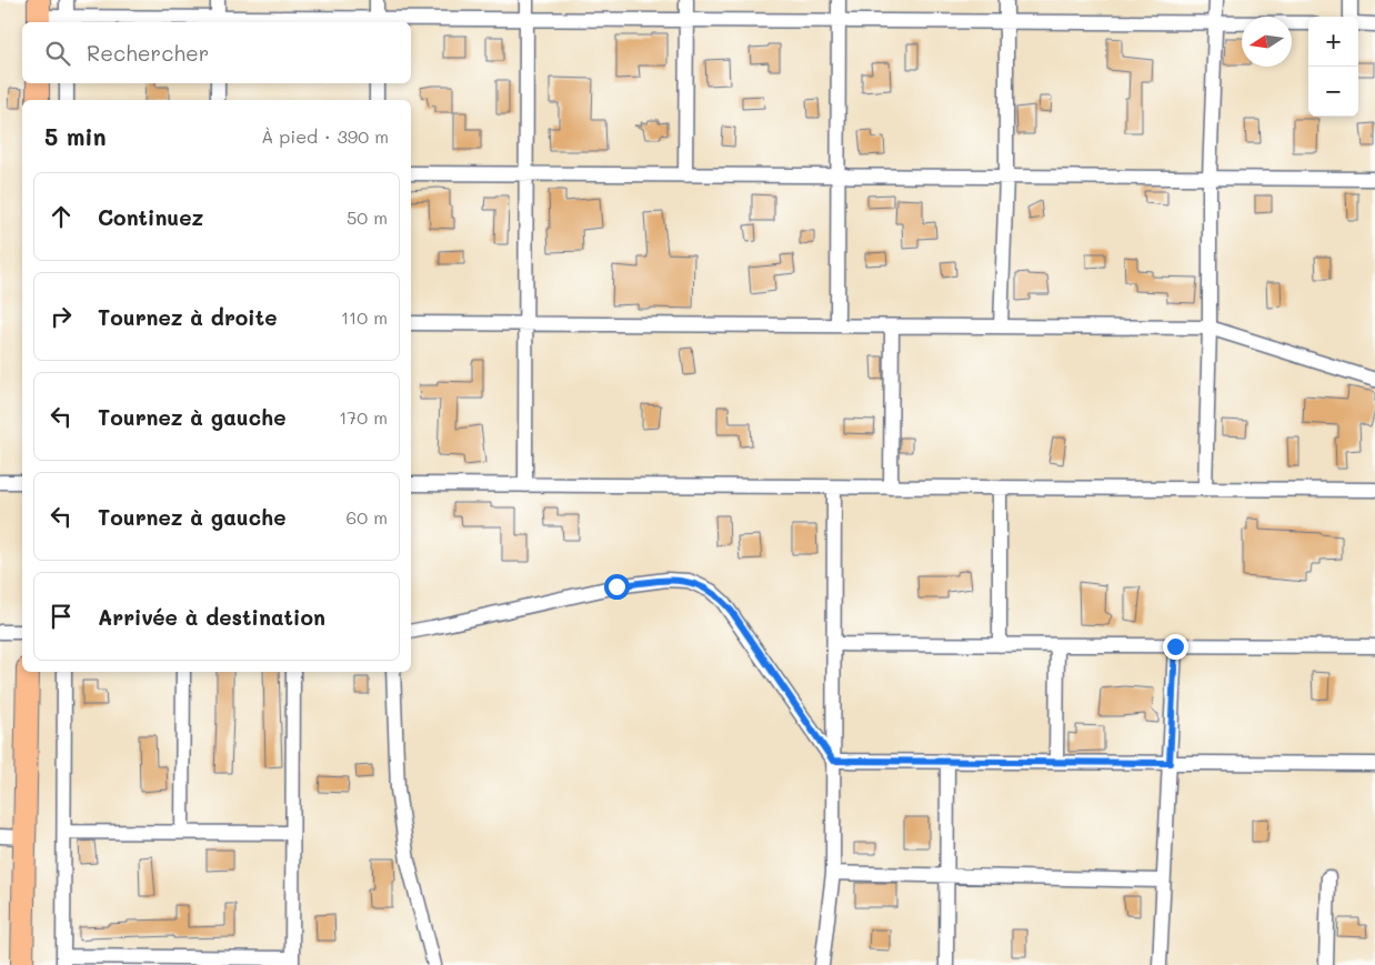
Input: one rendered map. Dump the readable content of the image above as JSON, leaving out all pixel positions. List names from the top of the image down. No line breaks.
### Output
{"north":"left","page":{"map_buttons":["+","−"],"search":"Rechercher","heading":["5 min","À pied · 390 m"],"list":[["Continuez","50 m"],["Tournez à droite","110 m"],["Tournez à gauche","170 m"],["Tournez à gauche","60 m"],"Arrivée à destination"]}}
